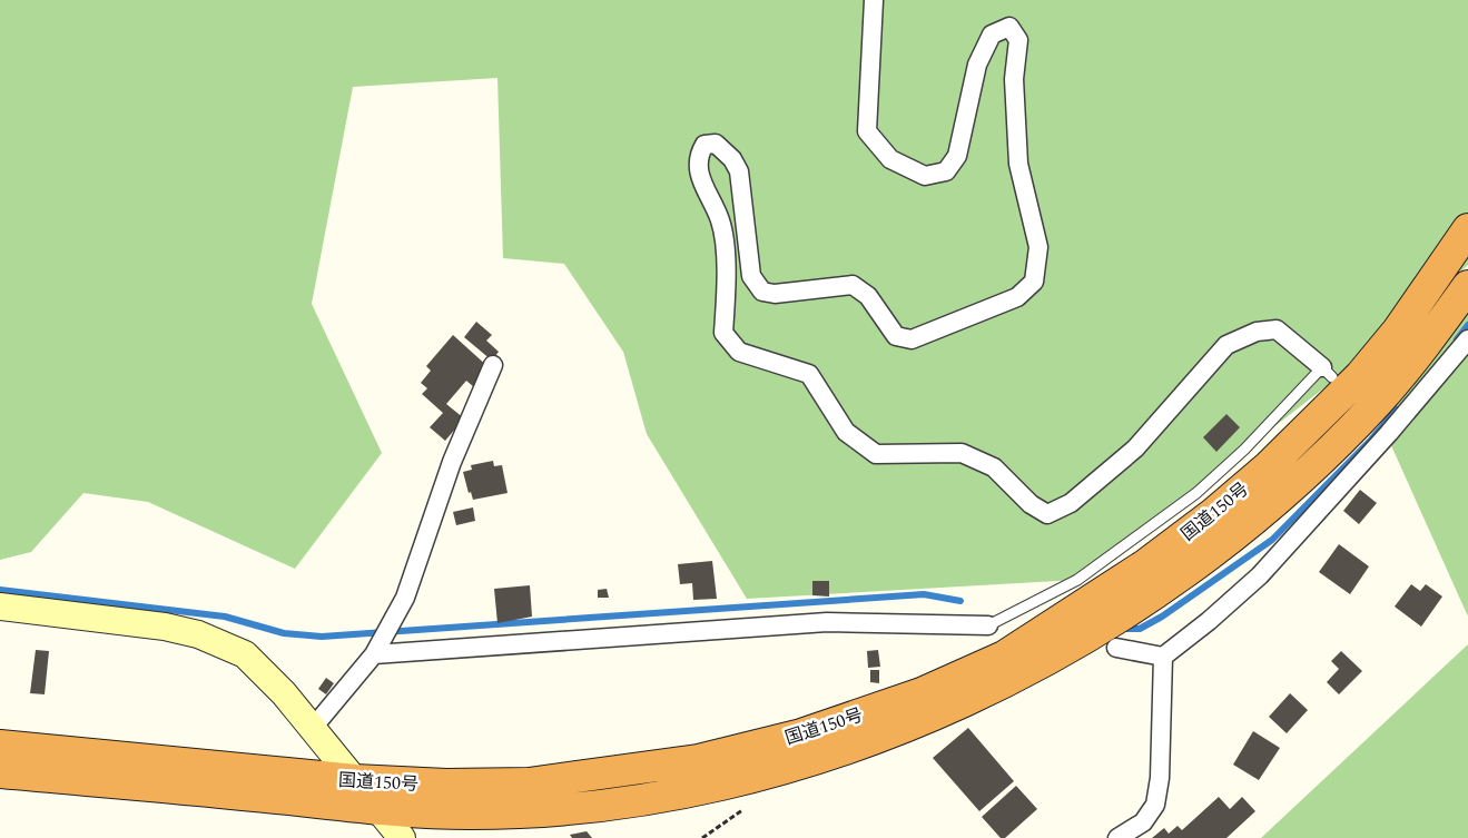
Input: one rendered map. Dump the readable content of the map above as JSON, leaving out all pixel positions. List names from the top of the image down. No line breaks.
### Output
{"streets":{"highway":["国道150号"]}}
